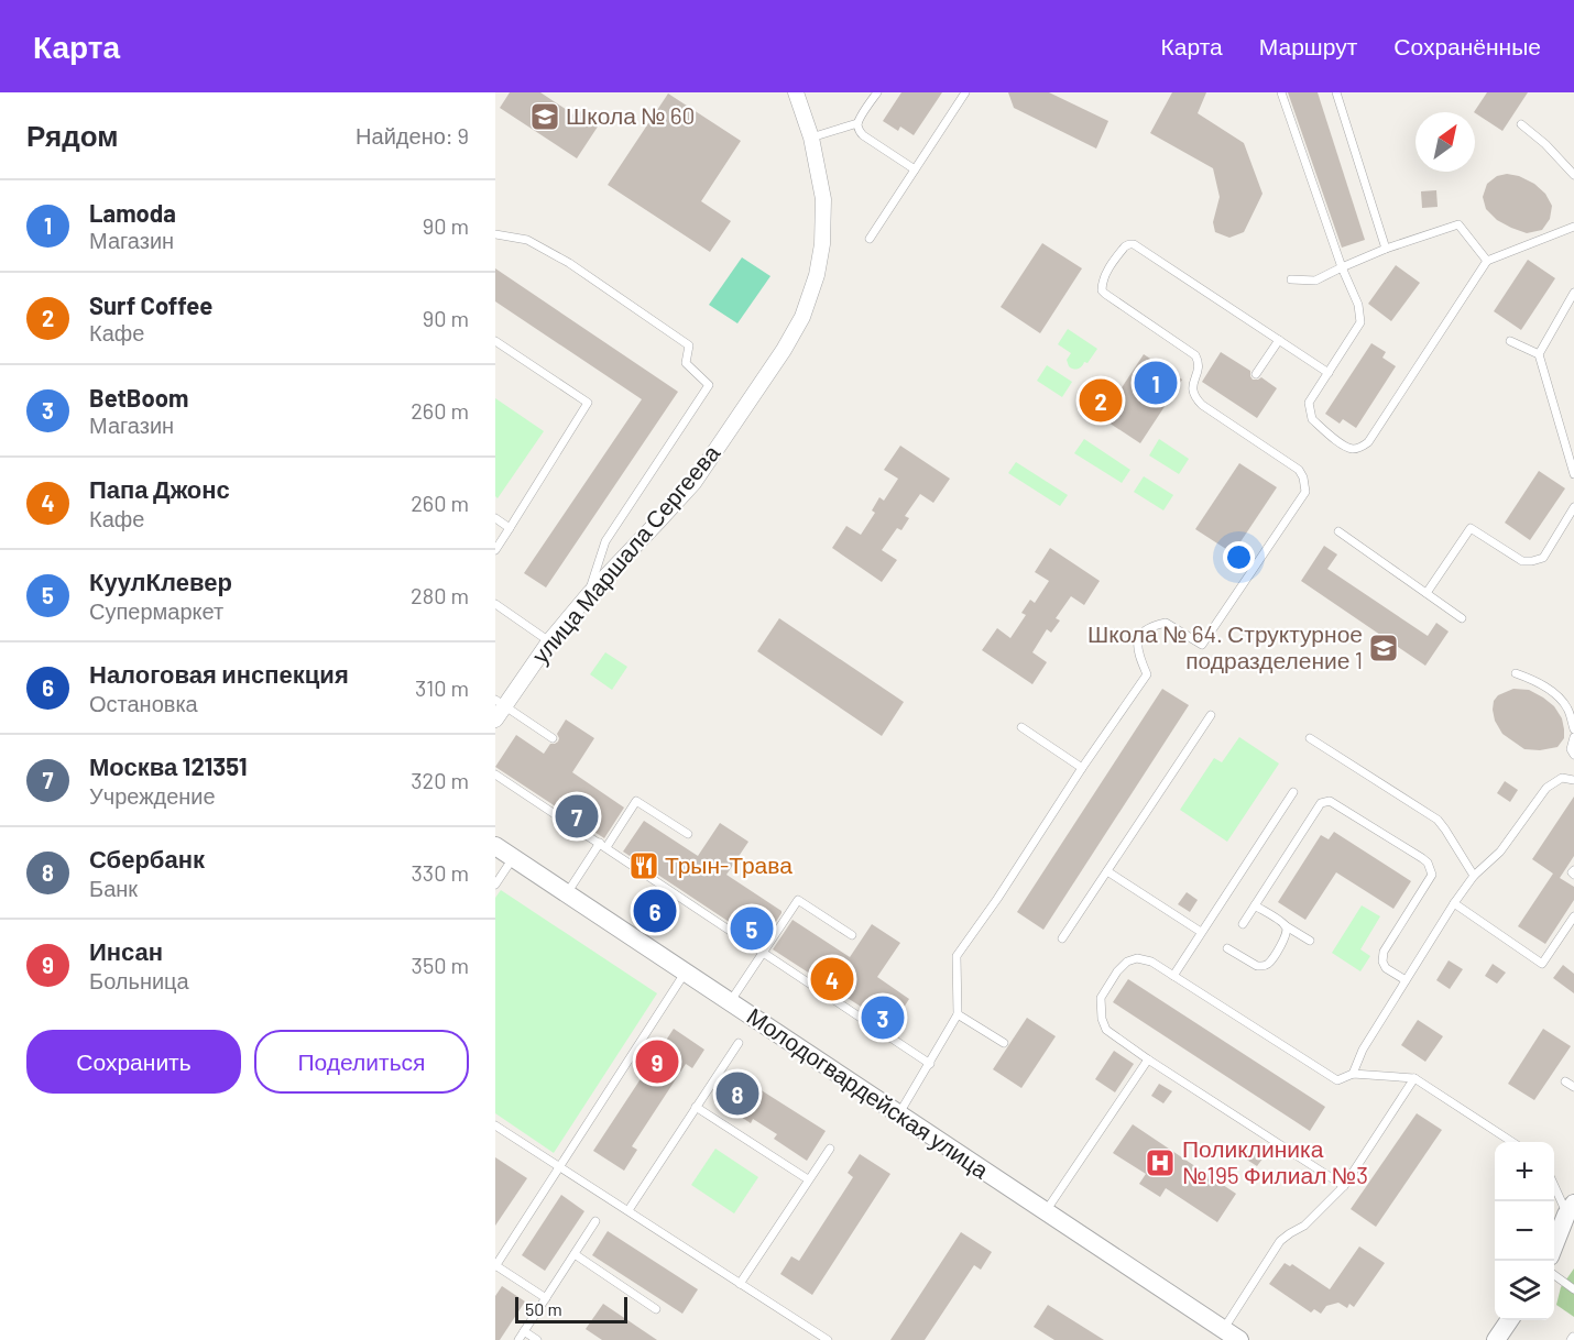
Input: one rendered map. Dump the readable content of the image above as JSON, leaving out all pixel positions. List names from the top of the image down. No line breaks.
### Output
{"streets":{"street":["улица Маршала Сергеева","Молодогвардейская улица"]},"places":{"school or university":["Школа № 60","Школа № 64. Структурное подразделение 1"],"restaurant":["Трын-Трава"],"hospital":["Поликлиника №195 Филиал №3"]},"scale_bar":"50 m","north":"top right","page":{"header":"Карта","nav":["Карта","Маршрут","Сохранённые"],"heading":["Рядом","Найдено: 9"],"list":[{"mark":"1","name":"Lamoda","note":"Магазин","value":"90 m"},{"mark":"2","name":"Surf Coffee","note":"Кафе","value":"90 m"},{"mark":"3","name":"BetBoom","note":"Магазин","value":"260 m"},{"mark":"4","name":"Папа Джонс","note":"Кафе","value":"260 m"},{"mark":"5","name":"КуулКлевер","note":"Супермаркет","value":"280 m"},{"mark":"6","name":"Налоговая инспекция","note":"Остановка","value":"310 m"},{"mark":"7","name":"Москва 121351","note":"Учреждение","value":"320 m"},{"mark":"8","name":"Сбербанк","note":"Банк","value":"330 m"},{"mark":"9","name":"Инсан","note":"Больница","value":"350 m"}],"pins":["1","2","7","6","5","4","3","9","8"],"buttons":["Сохранить","Поделиться"],"map_buttons":["+","−"],"scale":"50 m"}}
